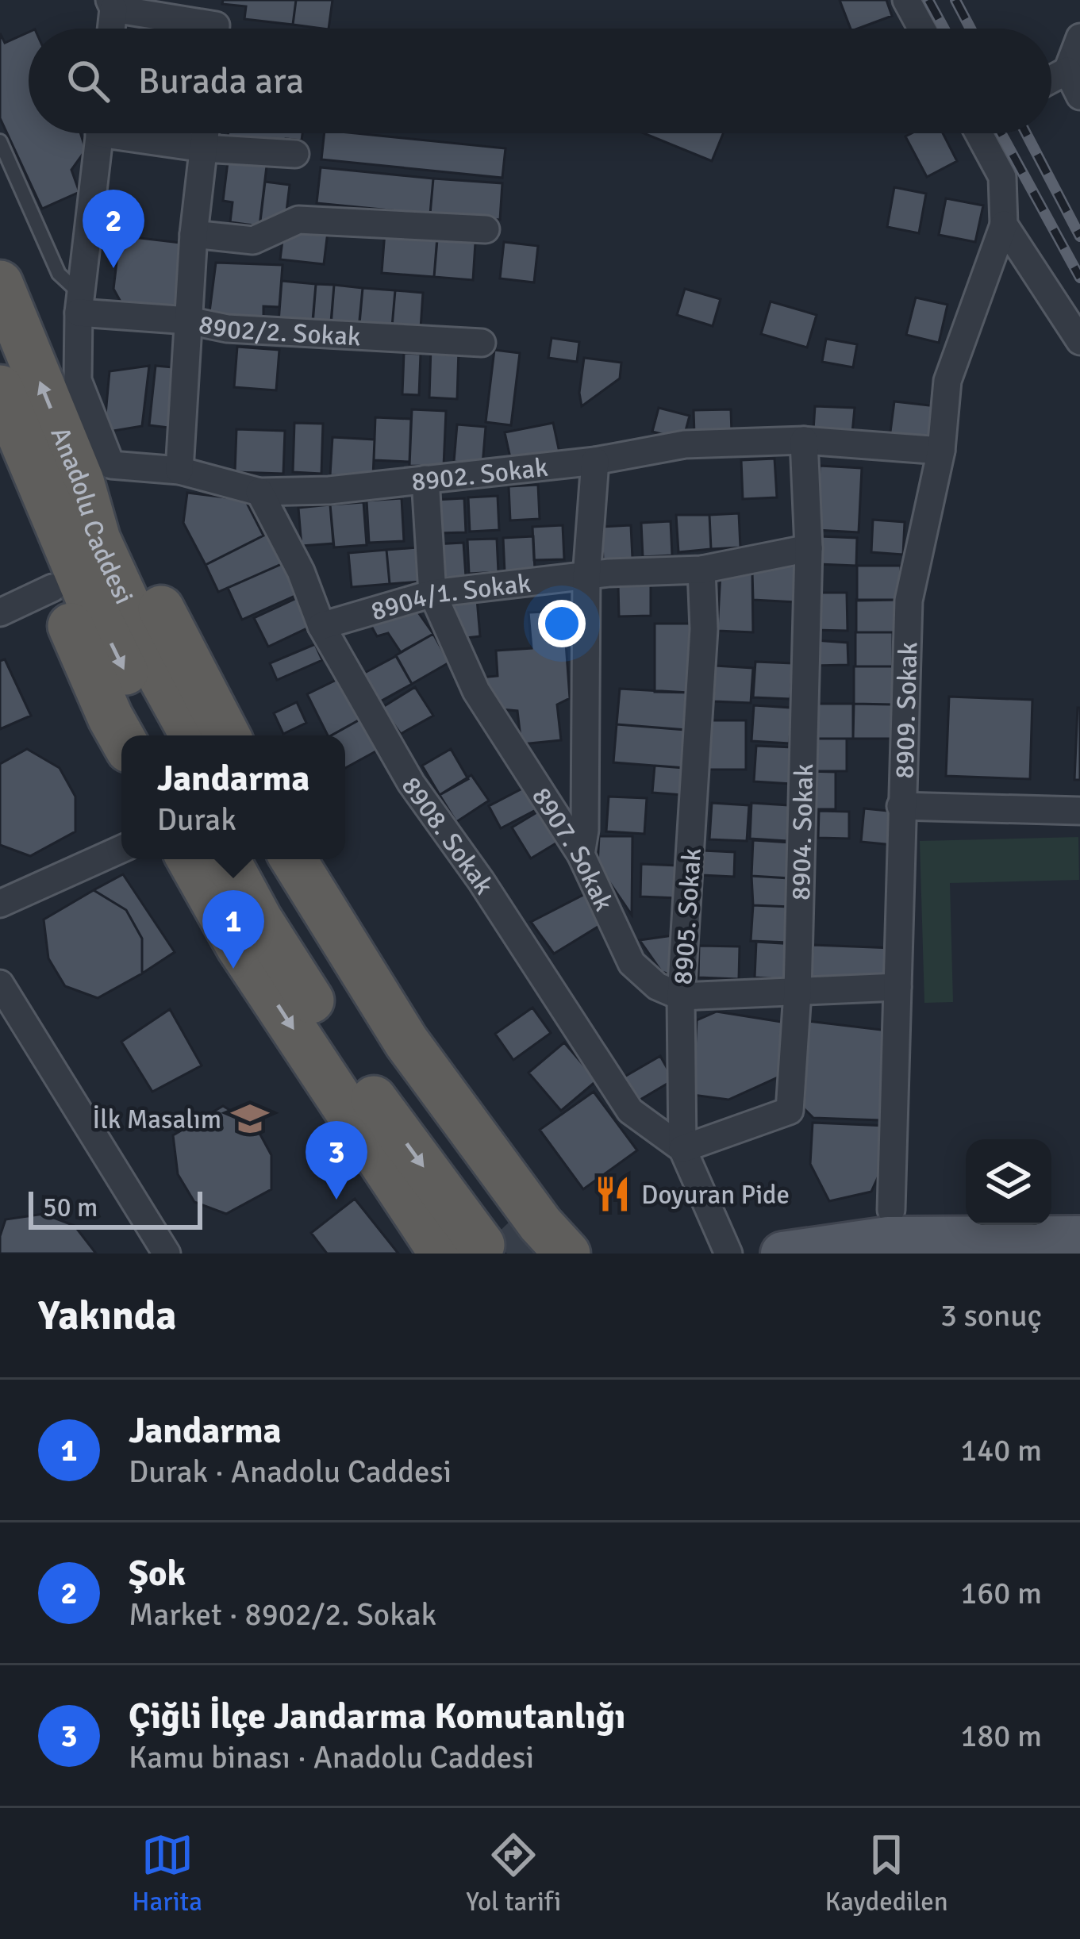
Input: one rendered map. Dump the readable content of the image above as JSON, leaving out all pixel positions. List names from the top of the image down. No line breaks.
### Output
{"streets":{"highway":["Anadolu Caddesi"],"street":["8902/2. Sokak","8902. Sokak","8904/1. Sokak","8909. Sokak","8904. Sokak","8908. Sokak","8907. Sokak","8905. Sokak"]},"crossings":[["8902/2. Sokak","8902. Sokak"],["8902. Sokak","8909. Sokak"],["8902. Sokak","8904. Sokak"],["8902. Sokak","8908. Sokak"],["8902. Sokak","8907. Sokak"],["8904/1. Sokak","8904. Sokak"],["8904/1. Sokak","8908. Sokak"],["8904/1. Sokak","8907. Sokak"],["8904/1. Sokak","8905. Sokak"],["8904. Sokak","8908. Sokak"],["8904. Sokak","8905. Sokak"],["8908. Sokak","8905. Sokak"],["8907. Sokak","8905. Sokak"]],"places":{"school or university":["İlk Masalım"],"restaurant":["Doyuran Pide"]},"scale_bar":"50 m","page":{"search":"Burada ara","pins":["2","1","3"],"popup":["Jandarma","Durak"],"scale":"50 m","heading":["Yakında","3 sonuç"],"list":[{"mark":"1","name":"Jandarma","note":"Durak · Anadolu Caddesi","value":"140 m"},{"mark":"2","name":"Şok","note":"Market · 8902/2. Sokak","value":"160 m"},{"mark":"3","name":"Çiğli İlçe Jandarma Komutanlığı","note":"Kamu binası · Anadolu Caddesi","value":"180 m"}],"nav":["Harita","Yol tarifi","Kaydedilen"]}}
